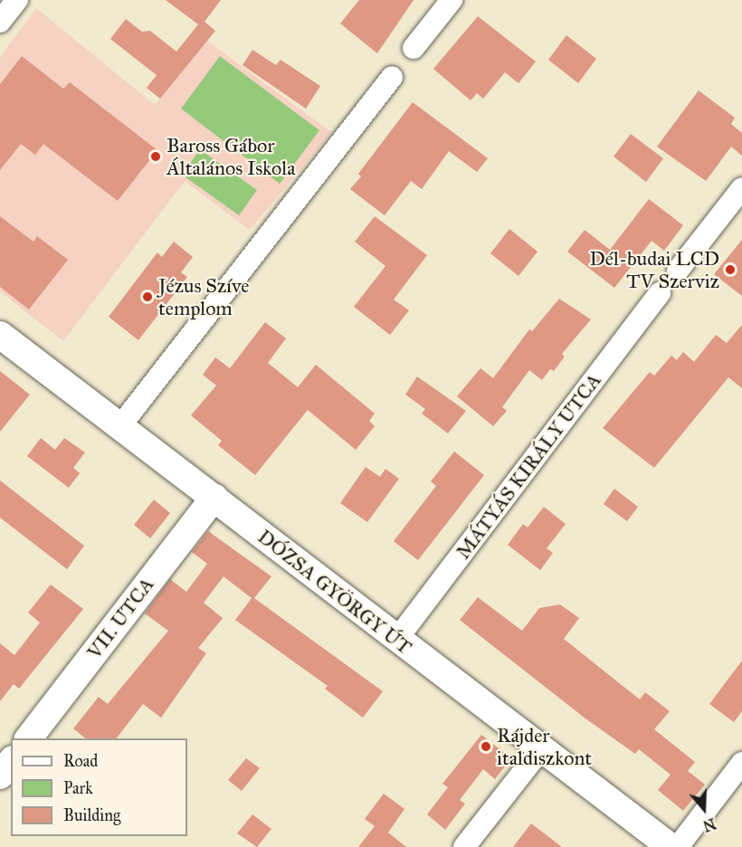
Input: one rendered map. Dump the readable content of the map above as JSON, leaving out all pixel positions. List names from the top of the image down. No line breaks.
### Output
{"streets":{"street":["MÁTYÁS KIRÁLY UTCA","DÓZSA GYÖRGY ÚT","VII. UTCA"]},"crossings":[["MÁTYÁS KIRÁLY UTCA","DÓZSA GYÖRGY ÚT"],["DÓZSA GYÖRGY ÚT","VII. UTCA"]],"places":["Baross Gábor Általános Iskola","Dél-budai LCD TV Szerviz","Jézus Szíve templom","Rájder italdiszkont"],"legend":["Road","Park","Building"],"north":"bottom"}
